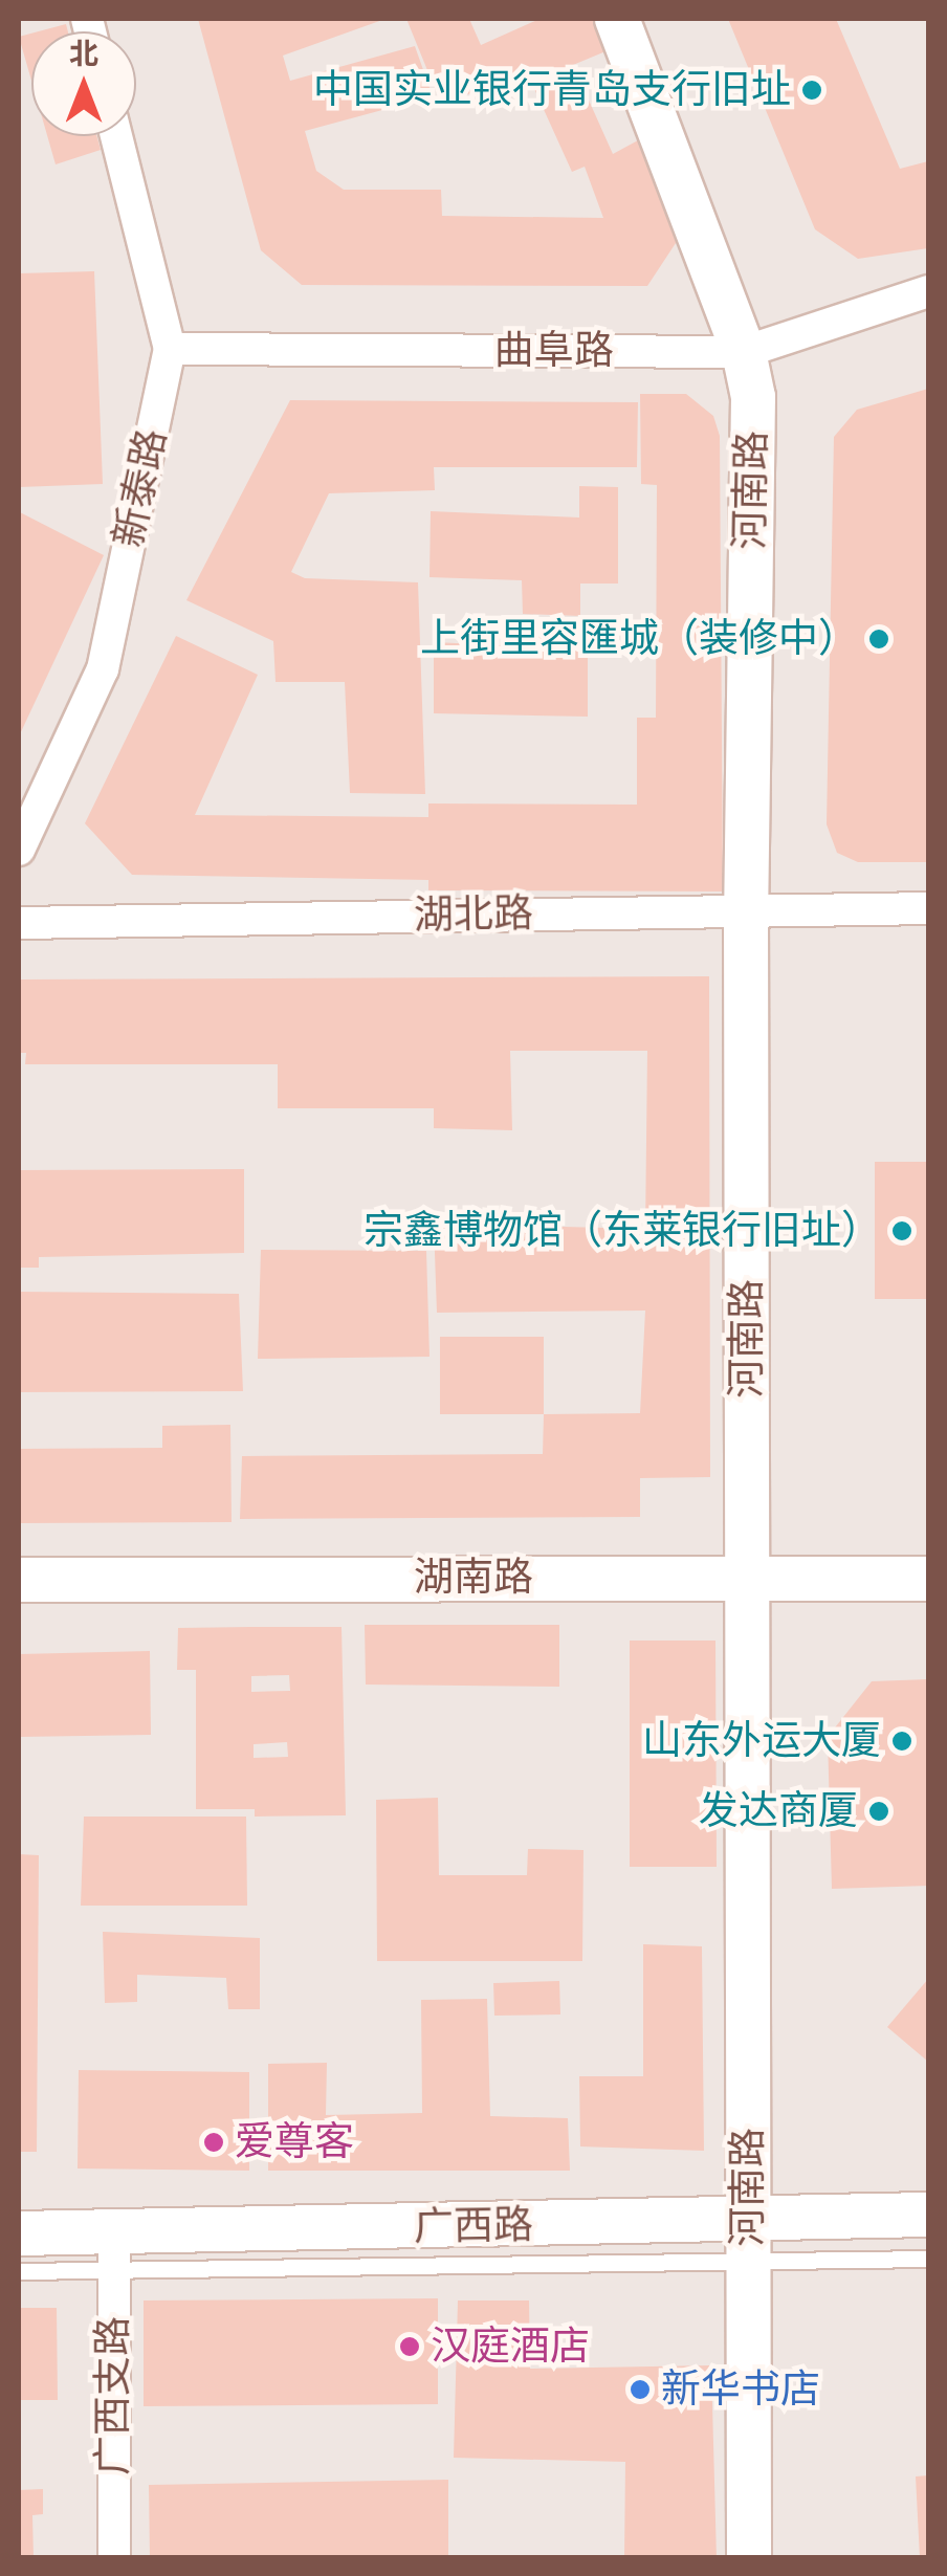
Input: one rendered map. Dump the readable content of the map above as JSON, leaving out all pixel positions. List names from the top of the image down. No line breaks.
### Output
{"streets":{"street":["曲阜路","新泰路","河南路","湖北路","湖南路","广西路","广西支路"]},"crossings":[["曲阜路","新泰路"],["曲阜路","河南路"],["河南路","湖北路"],["河南路","湖南路"],["河南路","广西路"],["广西路","广西支路"]],"places":["中国实业银行青岛支行旧址","上街里容匯城（装修中）","宗鑫博物馆（东莱银行旧址）","山东外运大厦","发达商厦","爱尊客","汉庭酒店","新华书店"],"north":"top"}
